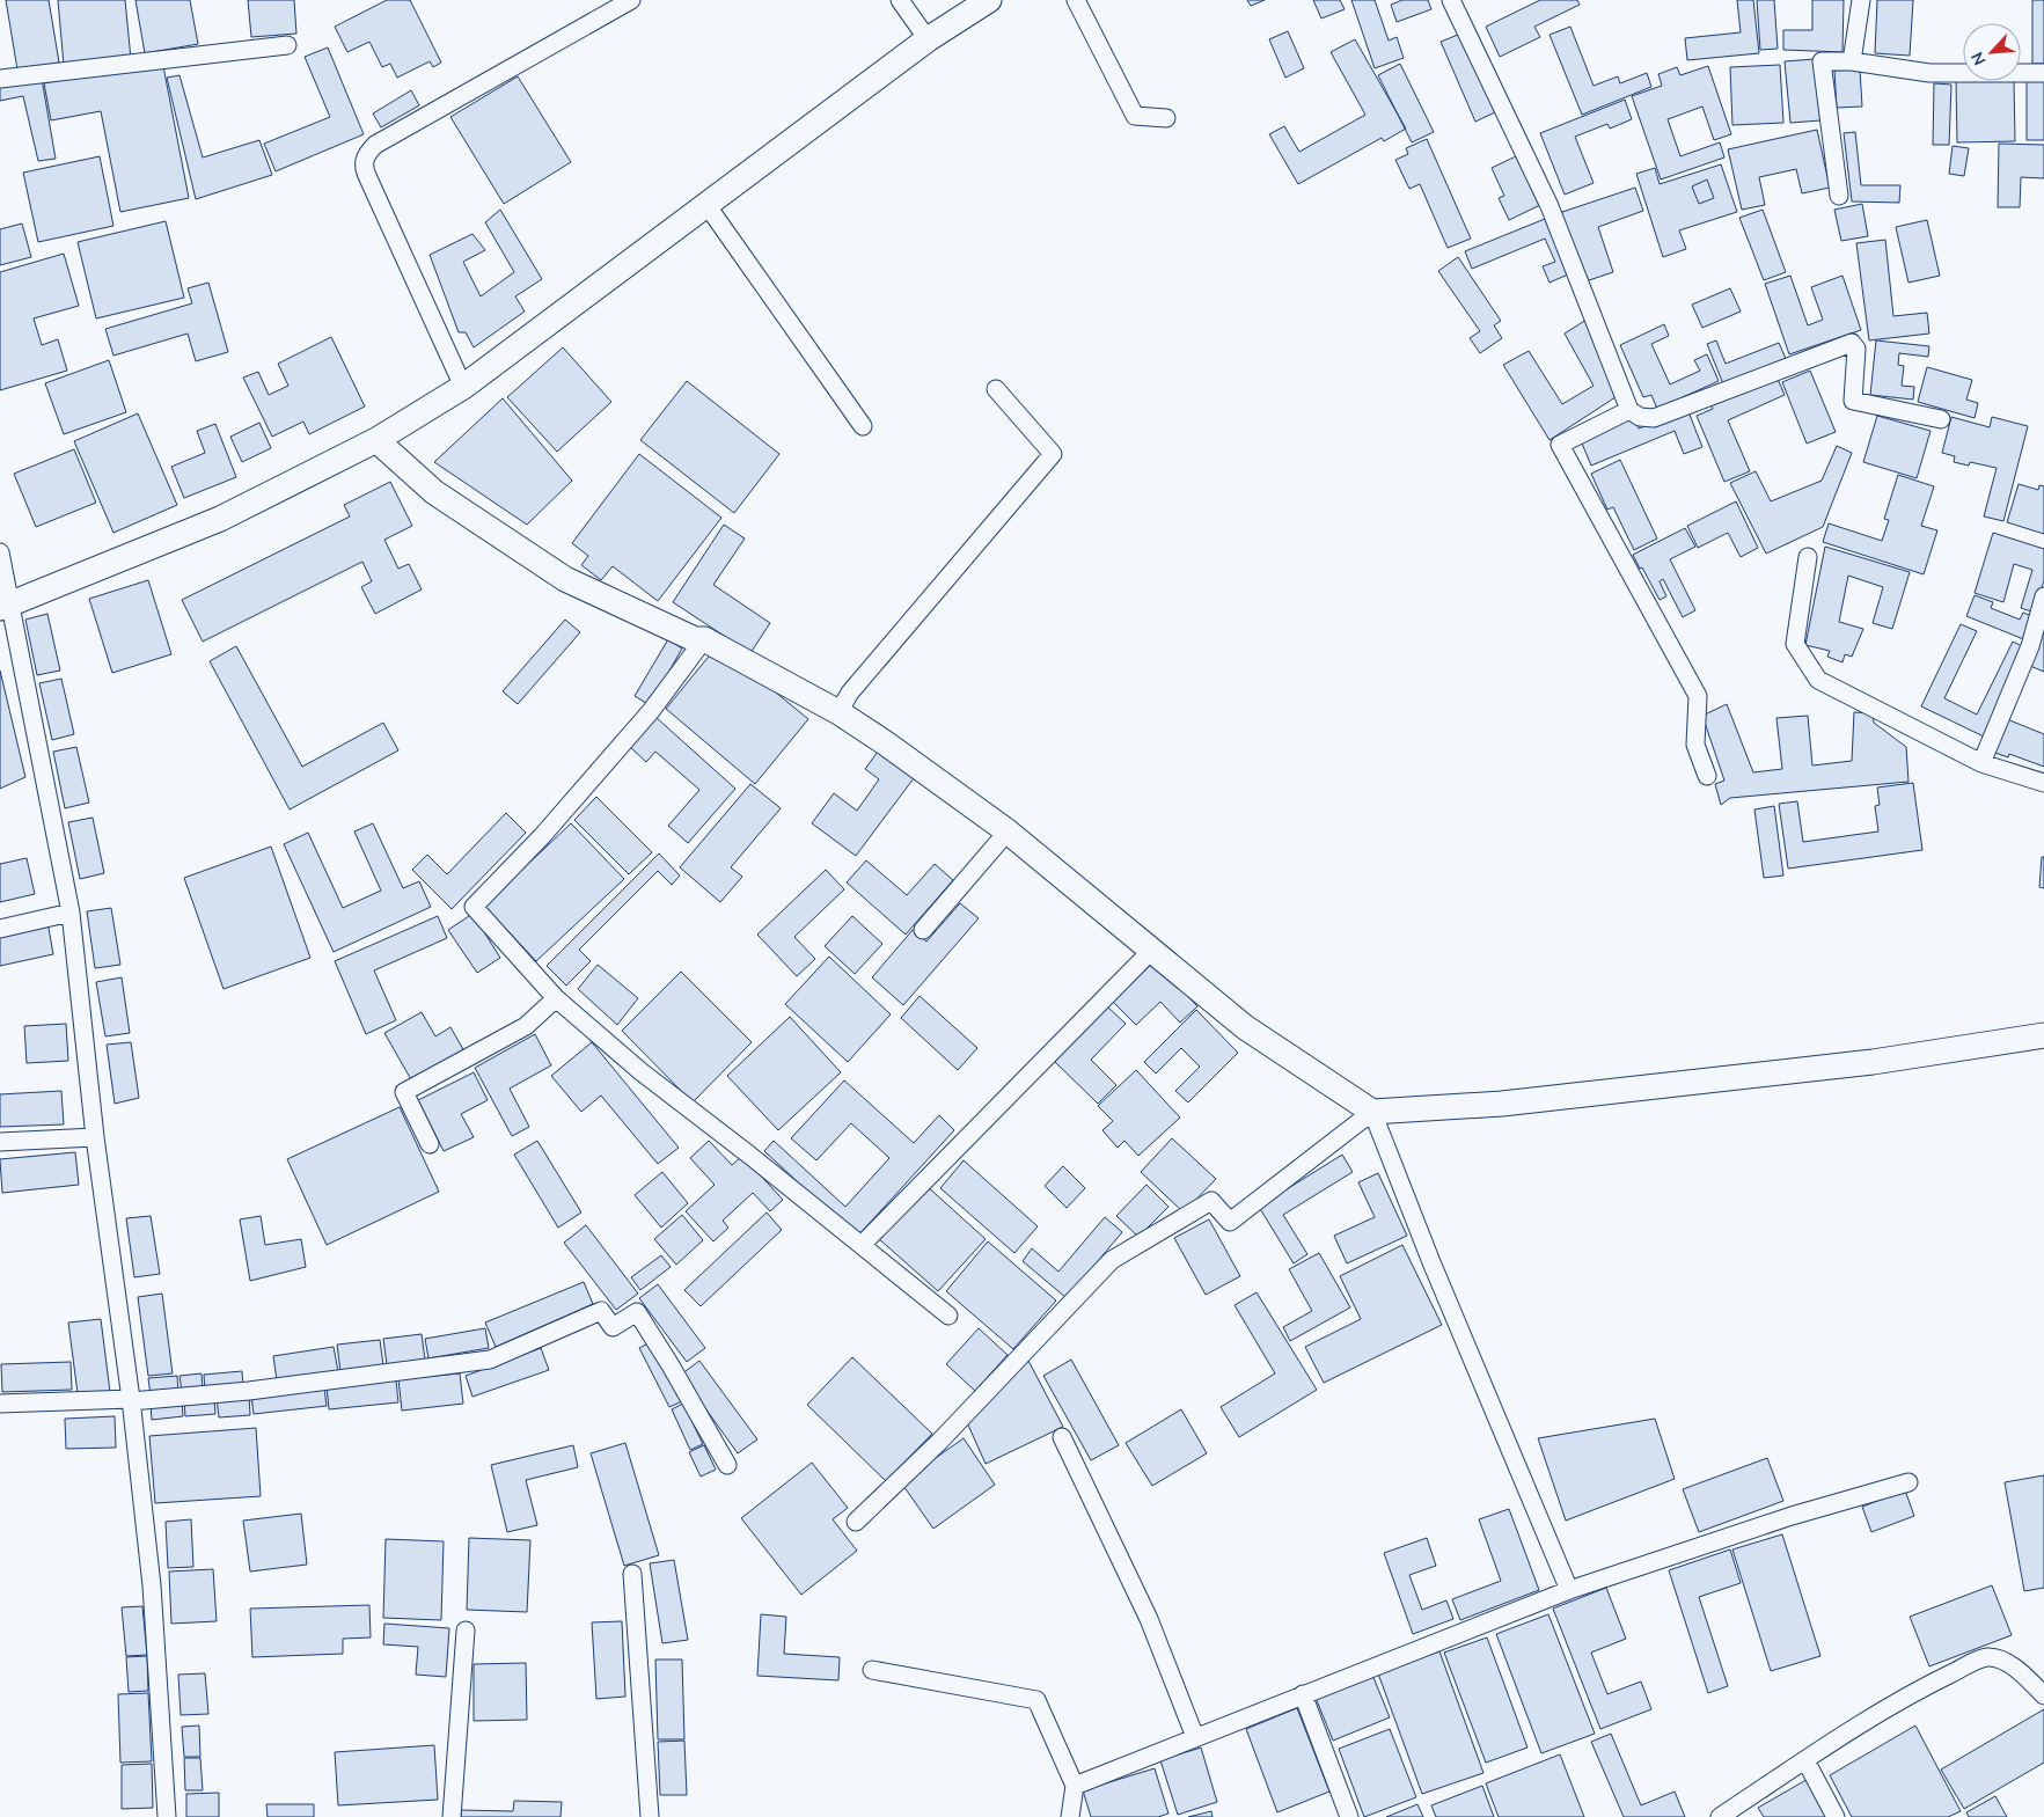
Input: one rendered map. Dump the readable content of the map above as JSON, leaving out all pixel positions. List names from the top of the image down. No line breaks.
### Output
{"north":"bottom left"}
